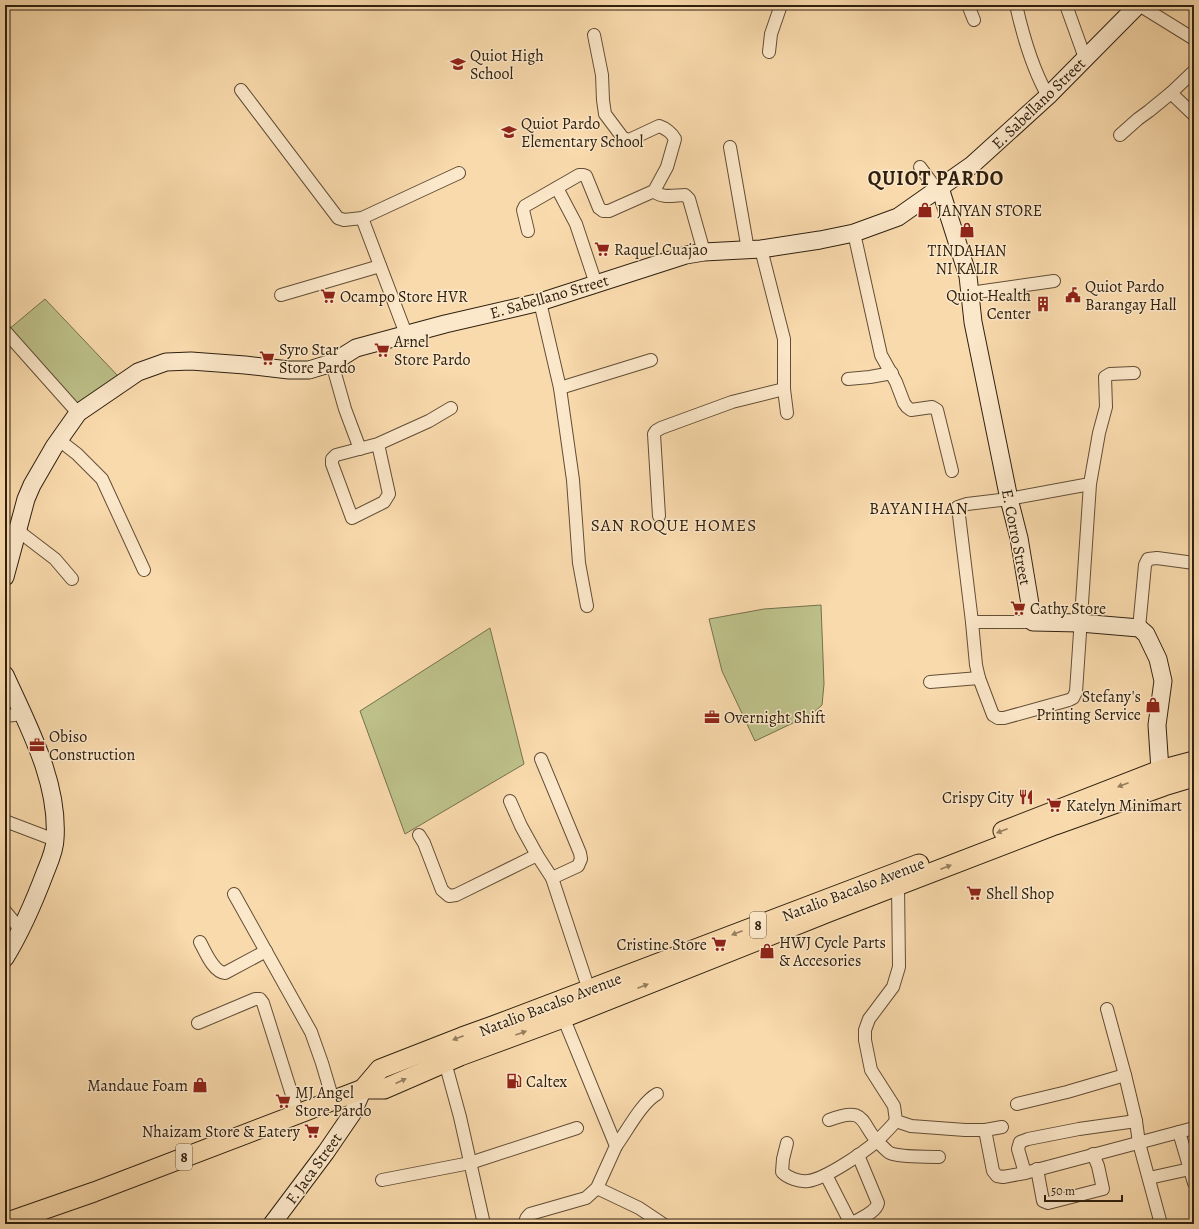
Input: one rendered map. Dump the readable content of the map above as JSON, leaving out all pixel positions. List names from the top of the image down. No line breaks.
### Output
{"streets":{"main road":["Natalio Bacalso Avenue","8"],"street":["E. Sabellano Street","E. Corro Street","F. Jaca Street"]},"crossings":[["E. Sabellano Street","E. Corro Street"],["Natalio Bacalso Avenue","F. Jaca Street"]],"districts":["QUIOT PARDO","BAYANIHAN","SAN ROQUE HOMES"],"places":{"school or university":["Quiot High School","Quiot Pardo Elementary School"],"shop":["JANYAN STORE","TINDAHAN NI KALIR","Stefany's Printing Service","HWJ Cycle Parts & Accesories","Mandaue Foam"],"supermarket":["Raquel Cuajao","Ocampo Store HVR","Arnel Store Pardo","Syro Star Store Pardo","Cathy Store","Katelyn Minimart","Shell Shop","Cristine Store","MJ Angel Store Pardo","Nhaizam Store & Eatery"],"public building":["Quiot Pardo Barangay Hall"],"building":["Quiot Health Center"],"office":["Overnight Shift","Obiso Construction"],"restaurant":["Crispy City"],"fuel station":["Caltex"]},"scale_bar":"50 m"}
